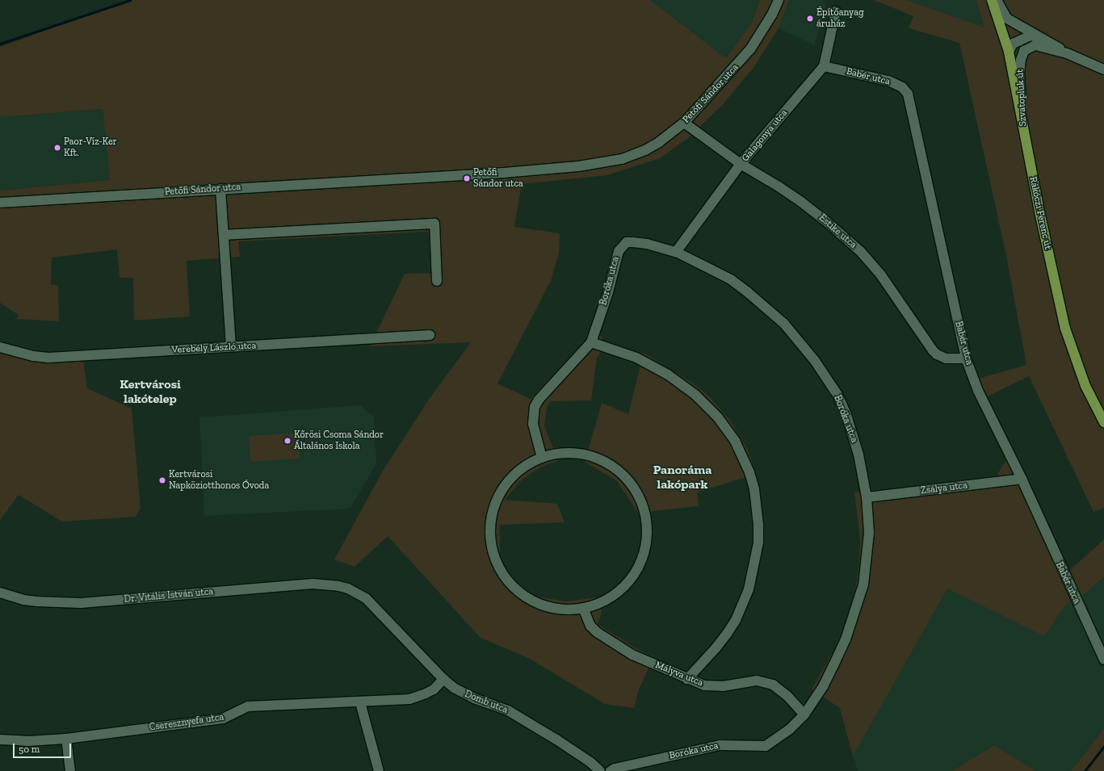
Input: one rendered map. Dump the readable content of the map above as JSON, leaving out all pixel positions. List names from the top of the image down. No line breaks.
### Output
{"streets":{"main road":["Rákóczi Ferenc út"],"street":["Babér utca","Petőfi Sándor utca","Szvatopluk út","Galagonya utca","Estike utca","Boróka utca","Verebély László utca","Zsálya utca","Dr. Vitális István utca","Mályva utca","Domb utca","Cseresznyefa utca"]},"crossings":[["Babér utca","Galagonya utca"],["Babér utca","Estike utca"],["Babér utca","Zsálya utca"],["Petőfi Sándor utca","Estike utca"],["Szvatopluk út","Rákóczi Ferenc út"],["Galagonya utca","Estike utca"],["Galagonya utca","Boróka utca"],["Boróka utca","Zsálya utca"],["Boróka utca","Mályva utca"],["Dr. Vitális István utca","Domb utca"],["Domb utca","Cseresznyefa utca"]],"districts":["Kertvárosi lakótelep","Panoráma lakópark"],"places":["Építőanyag áruház","Paor-Víz-Ker Kft.","Petőfi Sándor utca","Kőrösi Csoma Sándor Általános Iskola","Kertvárosi Napköziotthonos Óvoda"],"scale_bar":"50 m"}
